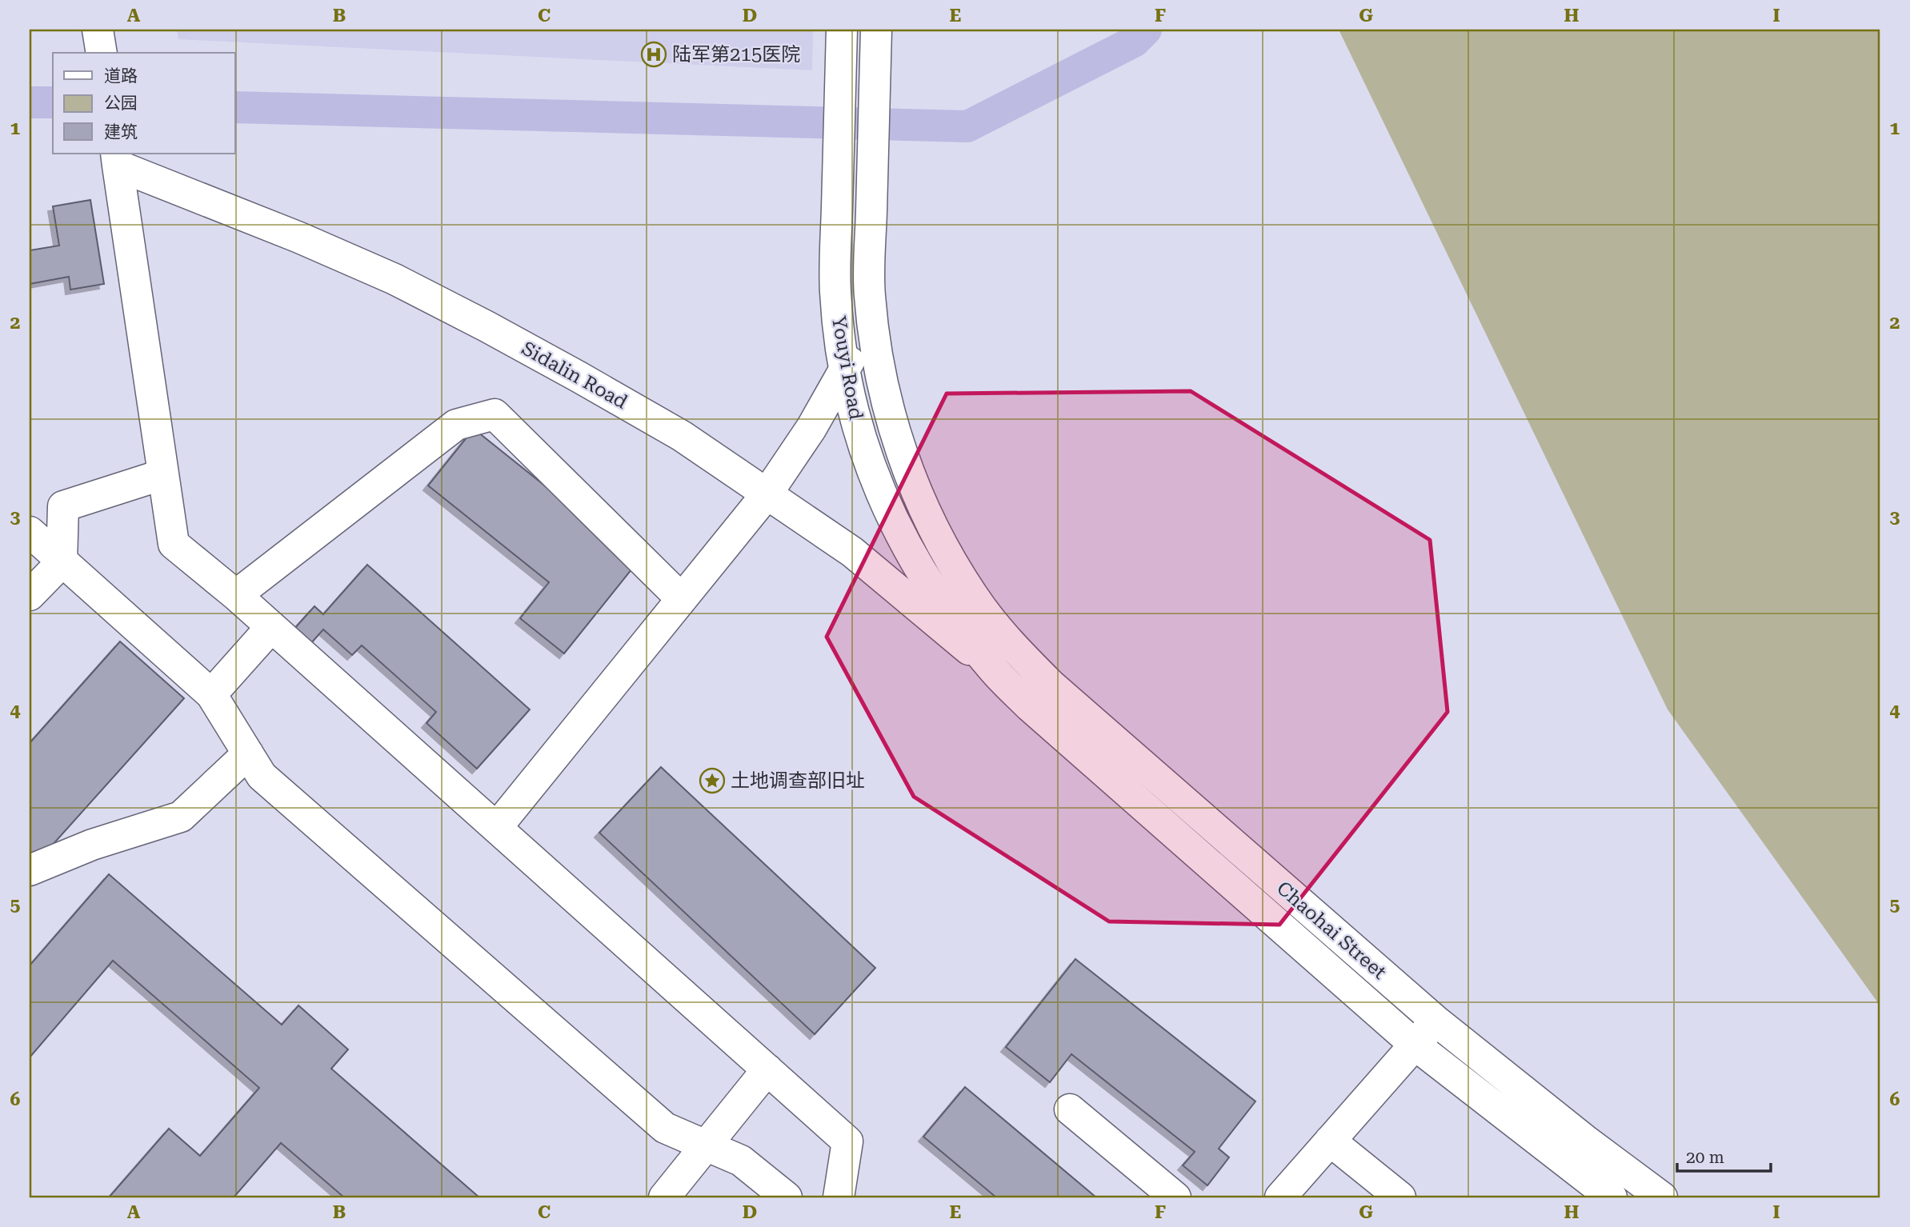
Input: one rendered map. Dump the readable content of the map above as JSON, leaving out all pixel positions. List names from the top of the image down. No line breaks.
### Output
{"streets":{"main road":["Youyi Road","Sidalin Road","Chaohai Street"]},"crossings":[["Youyi Road","Sidalin Road"],["Youyi Road","Chaohai Street"],["Sidalin Road","Chaohai Street"]],"places":{"hospital":["陆军第215医院"],"place":["土地调查部旧址"]},"legend":["道路","公园","建筑"],"scale_bar":"20 m","grid":{"columns":["A","B","C","D","E","F","G","H","I"],"rows":["1","2","3","4","5","6"]}}
